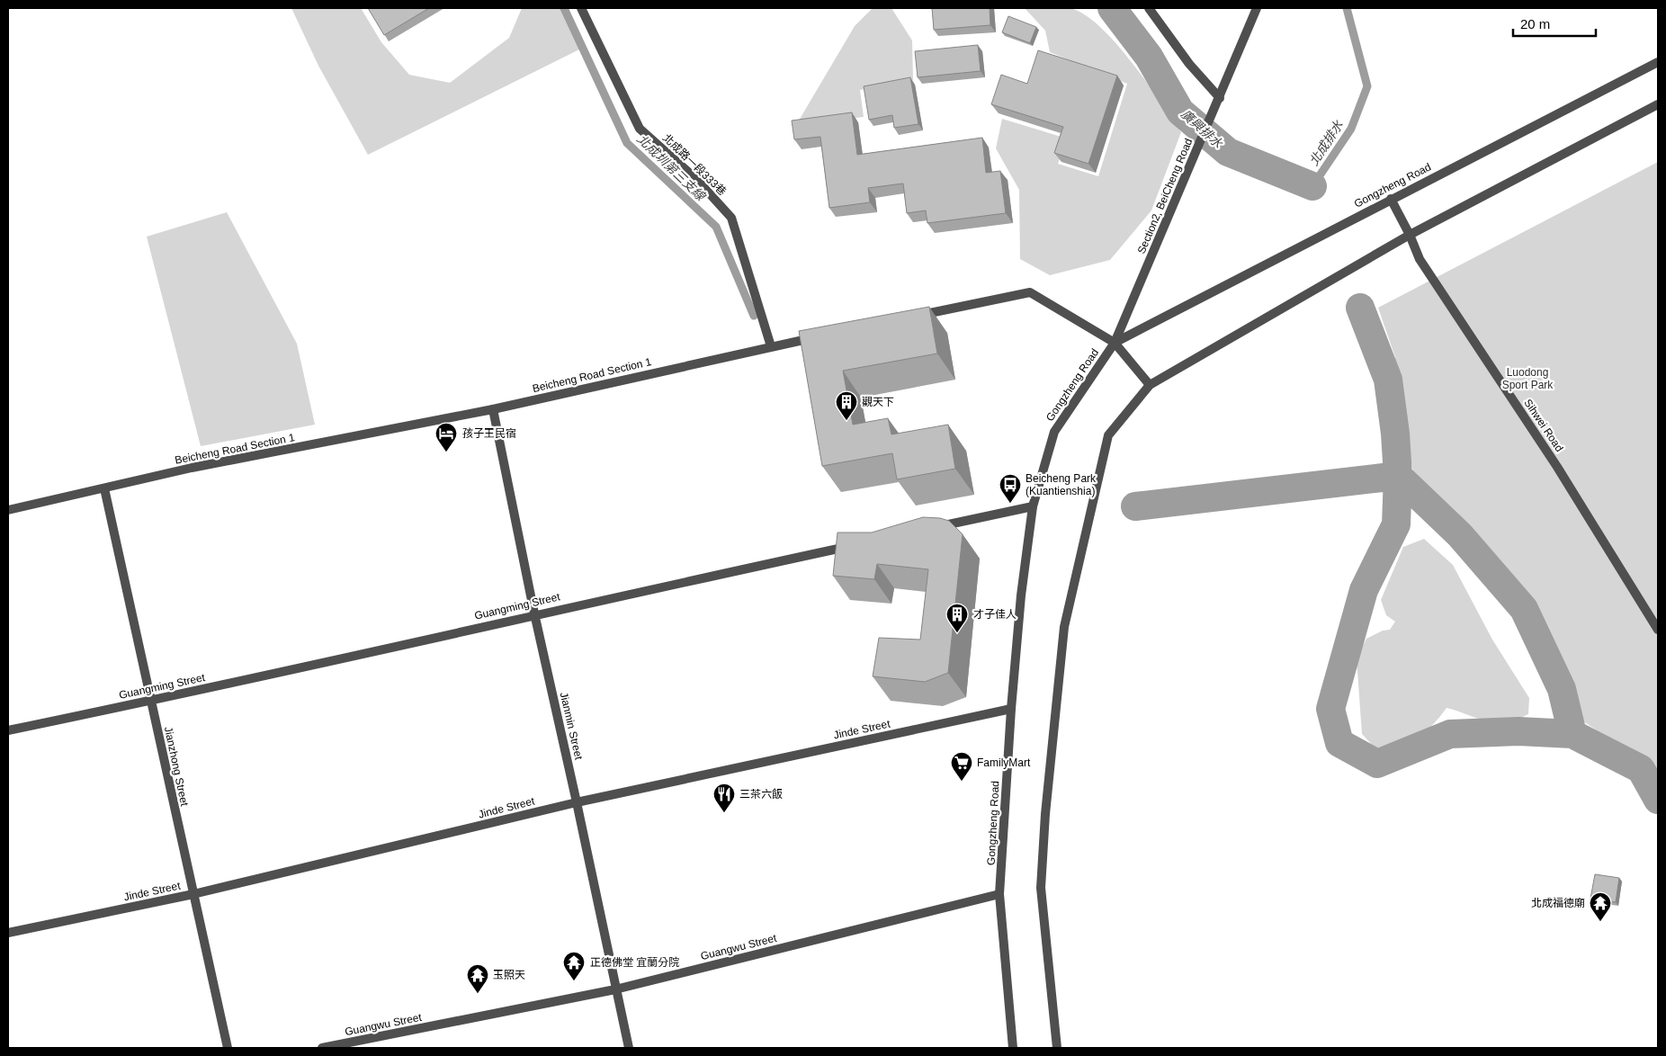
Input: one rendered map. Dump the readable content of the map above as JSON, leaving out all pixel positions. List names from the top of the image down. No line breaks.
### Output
{"streets":{"street":["北成路一段333巷","Gongzheng Road","Section2, BeiCheng Road","Beicheng Road Section 1","Sihwei Road","Guangming Street","Jianmin Street","Jinde Street","Jianzhong Street","Guangwu Street"]},"crossings":[["北成路一段333巷","Beicheng Road Section 1"],["Gongzheng Road","Section2, BeiCheng Road"],["Gongzheng Road","Sihwei Road"],["Gongzheng Road","Jinde Street"],["Gongzheng Road","Guangwu Street"],["Beicheng Road Section 1","Jianmin Street"],["Beicheng Road Section 1","Jianzhong Street"],["Guangming Street","Jianmin Street"],["Guangming Street","Jianzhong Street"],["Jianmin Street","Jinde Street"],["Jianmin Street","Guangwu Street"],["Jinde Street","Jianzhong Street"]],"water":["廣興排水","北成排水","北成圳第三支線"],"parks":["Luodong Sport Park"],"places":{"building":["觀天下","才子佳人"],"hotel":["孩子王民宿"],"bus stop":["Beicheng Park (Kuantienshia)"],"supermarket":["FamilyMart"],"restaurant":["三茶六飯"],"temple":["北成福德廟","正德佛堂 宜蘭分院","玉照天"]},"scale_bar":"20 m"}
